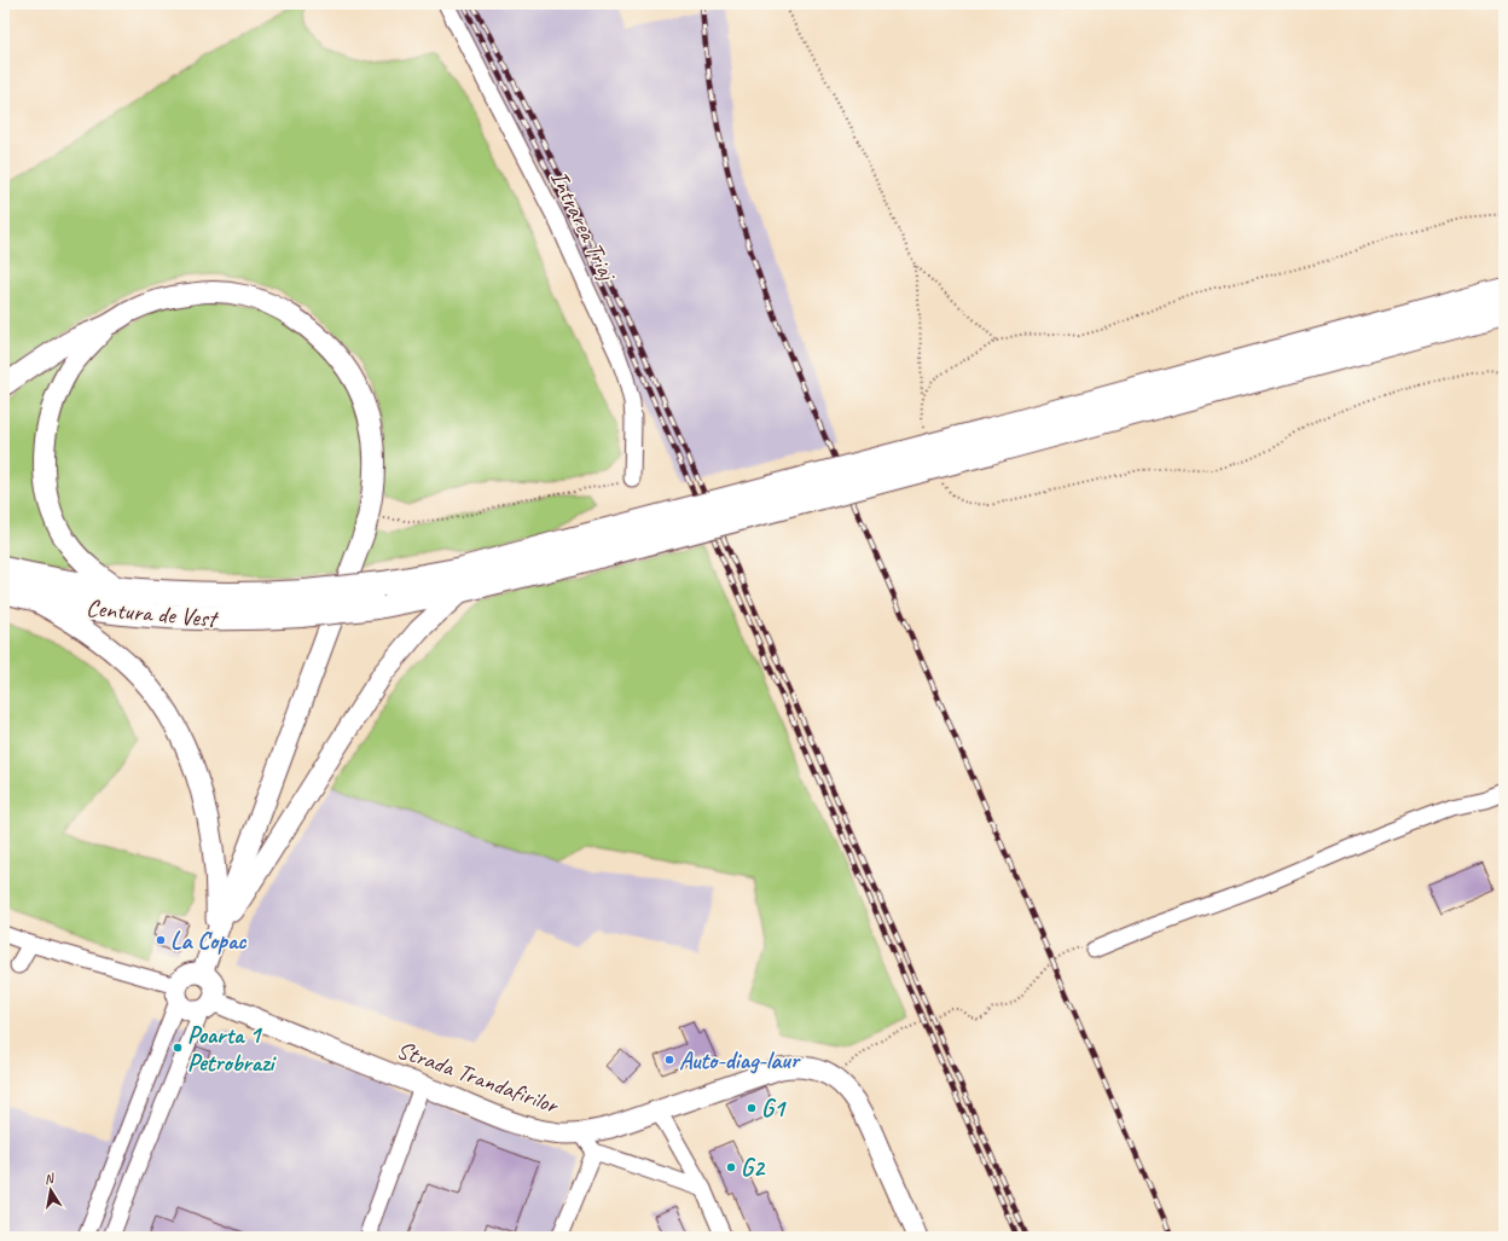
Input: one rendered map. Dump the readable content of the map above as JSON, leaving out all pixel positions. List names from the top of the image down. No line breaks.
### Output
{"streets":{"highway":["Centura de Vest"],"main road":["Strada Trandafirilor"],"street":["Intrarea Triaj"]},"places":["La Copac","Poarta 1 Petrobrazi","Auto-diag-laur","G1","G2"],"north":"top"}
